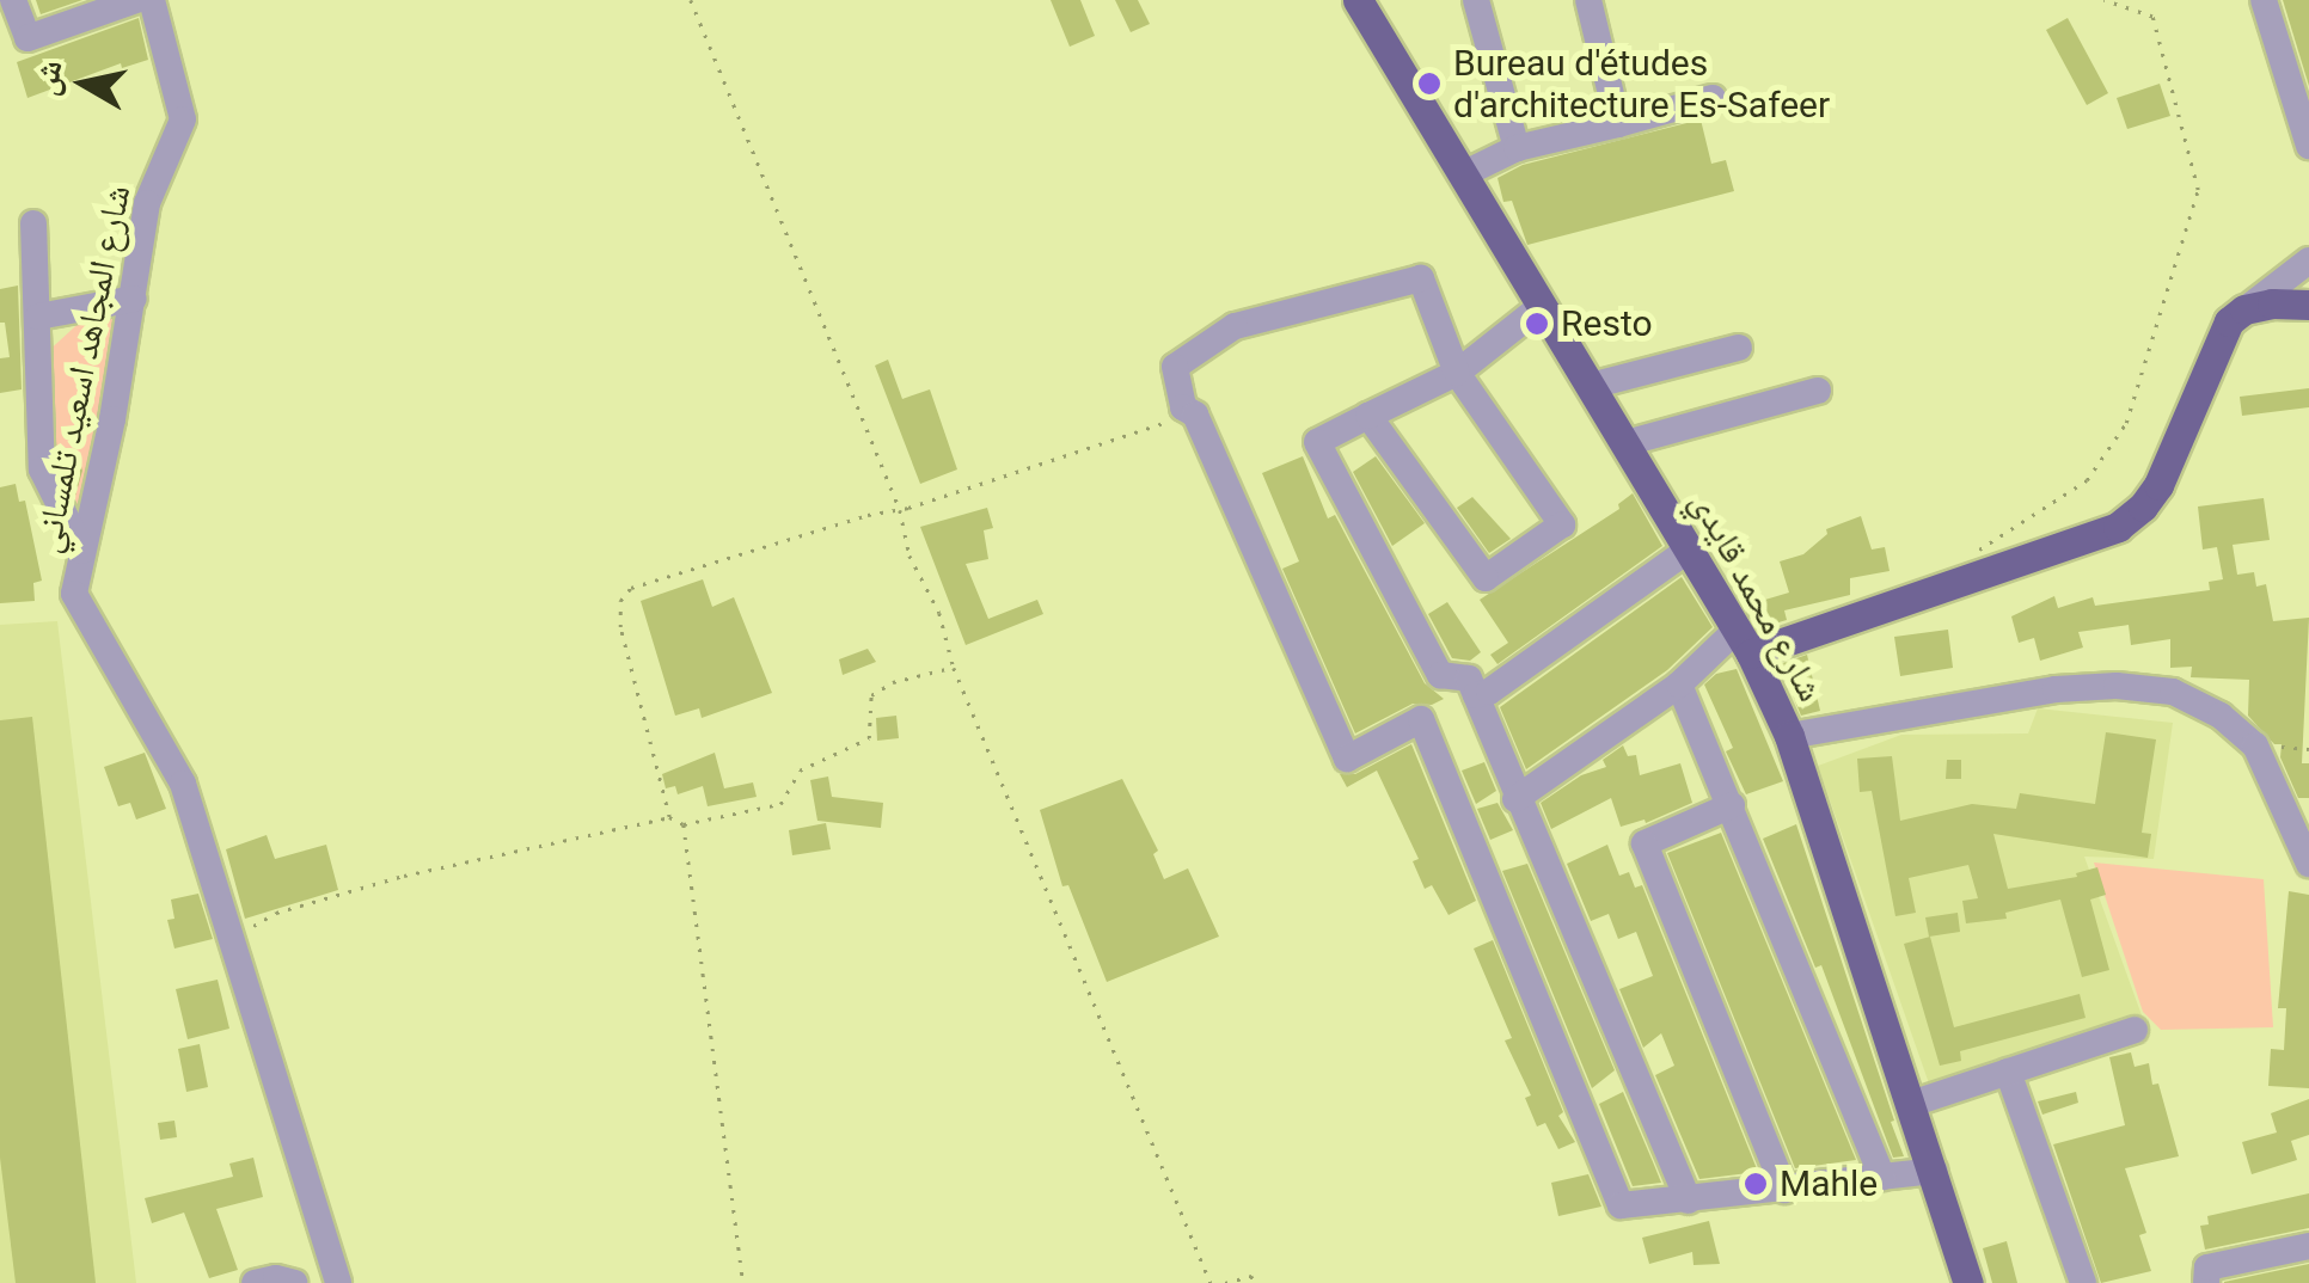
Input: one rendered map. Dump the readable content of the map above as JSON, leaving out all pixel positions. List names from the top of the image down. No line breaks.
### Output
{"streets":{"main road":["شارع محمد قايدي"],"street":["شارع المجاهد اسعيد تلمساني"]},"places":["Bureau d'études d'architecture Es-Safeer","Resto","Mahle"],"north":"left"}
